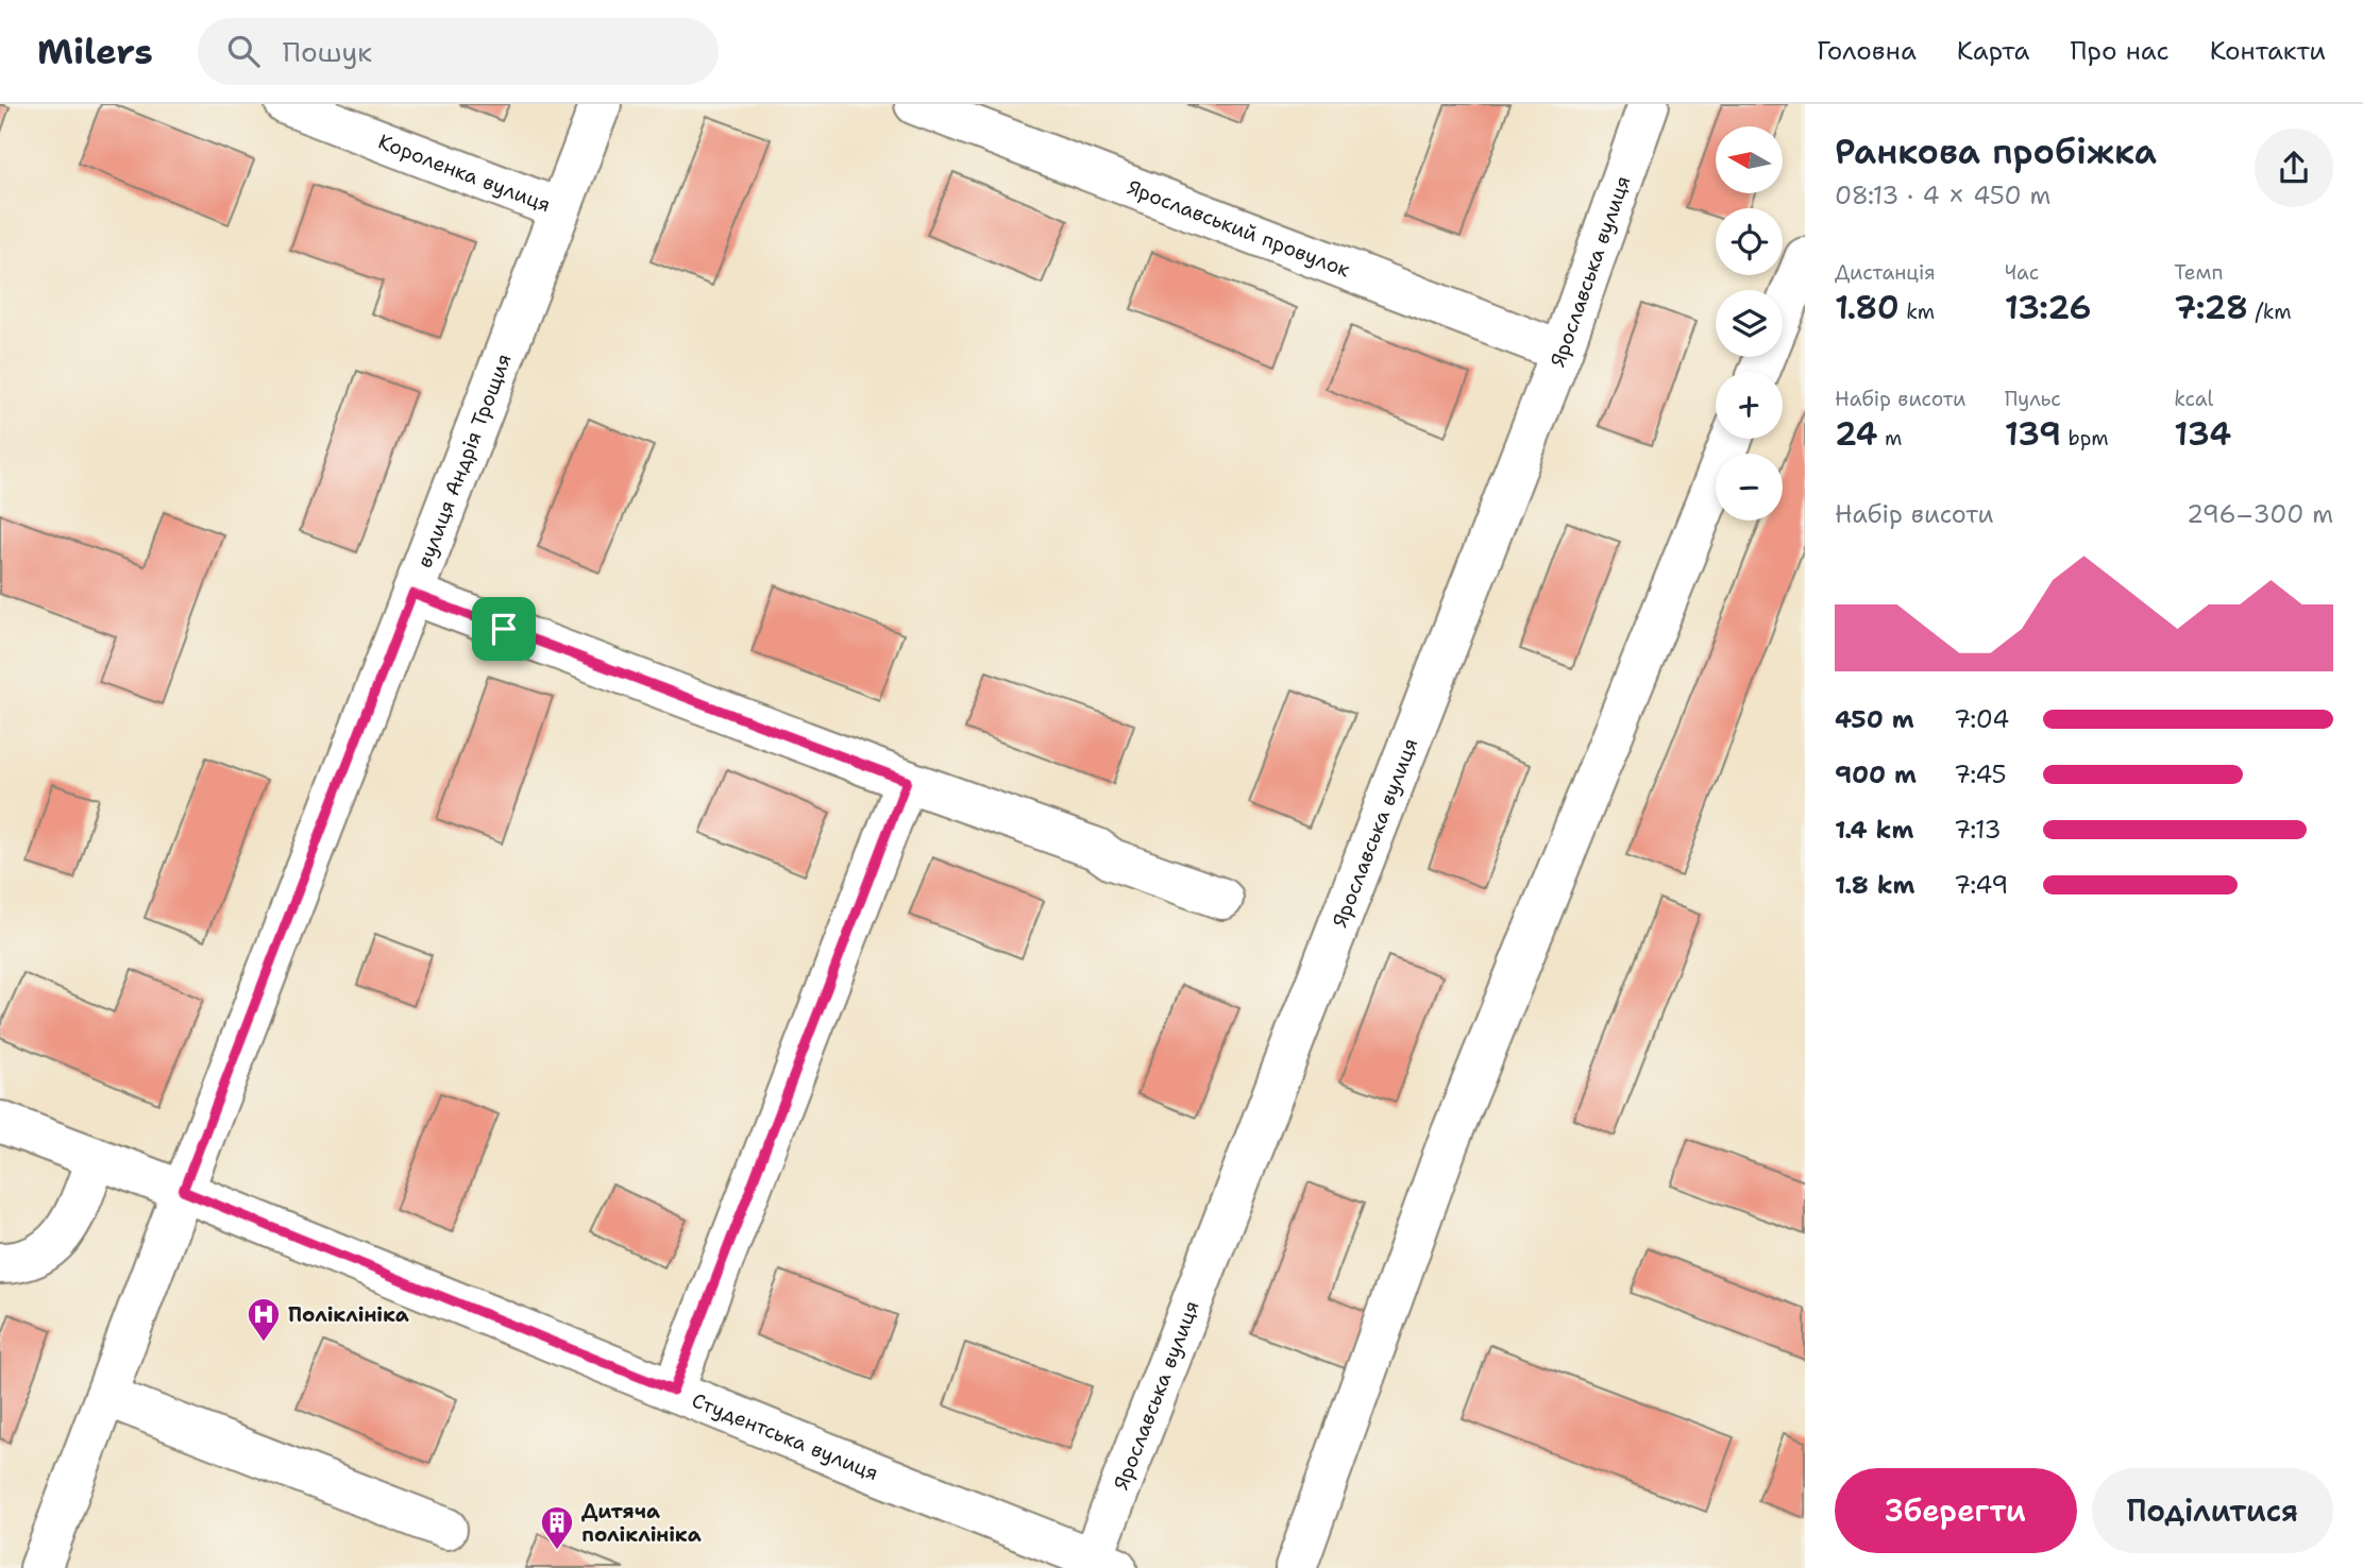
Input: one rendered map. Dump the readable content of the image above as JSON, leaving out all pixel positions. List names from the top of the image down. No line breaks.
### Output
{"streets":{"street":["Короленка вулиця","Ярославський провулок","Ярославська вулиця","вулиця Андрія Трощия","Студентська вулиця"]},"crossings":[["Короленка вулиця","вулиця Андрія Трощия"],["Ярославський провулок","Ярославська вулиця"],["Ярославська вулиця","Студентська вулиця"],["вулиця Андрія Трощия","Студентська вулиця"]],"places":{"hospital":["Поліклініка"],"building":["Дитяча поліклініка"]},"north":"left","page":{"header":"Milers","search":"Пошук","nav":["Головна","Карта","Про нас","Контакти"],"heading":["Ранкова пробіжка","08:13 · 4 × 450 m"],"map_buttons":["+","−"],"stats":[["Дистанція","1.80 km"],["Час","13:26"],["Темп","7:28 /km"],["Набір висоти","24 m"],["Пульс","139 bpm"],["kcal","134"]],"chart":["Набір висоти","296–300 m"],"list":[{"name":"450 m","note":"7:04"},{"name":"900 m","note":"7:45"},{"name":"1.4 km","note":"7:13"},{"name":"1.8 km","note":"7:49"}],"buttons":["Зберегти","Поділитися"]}}
